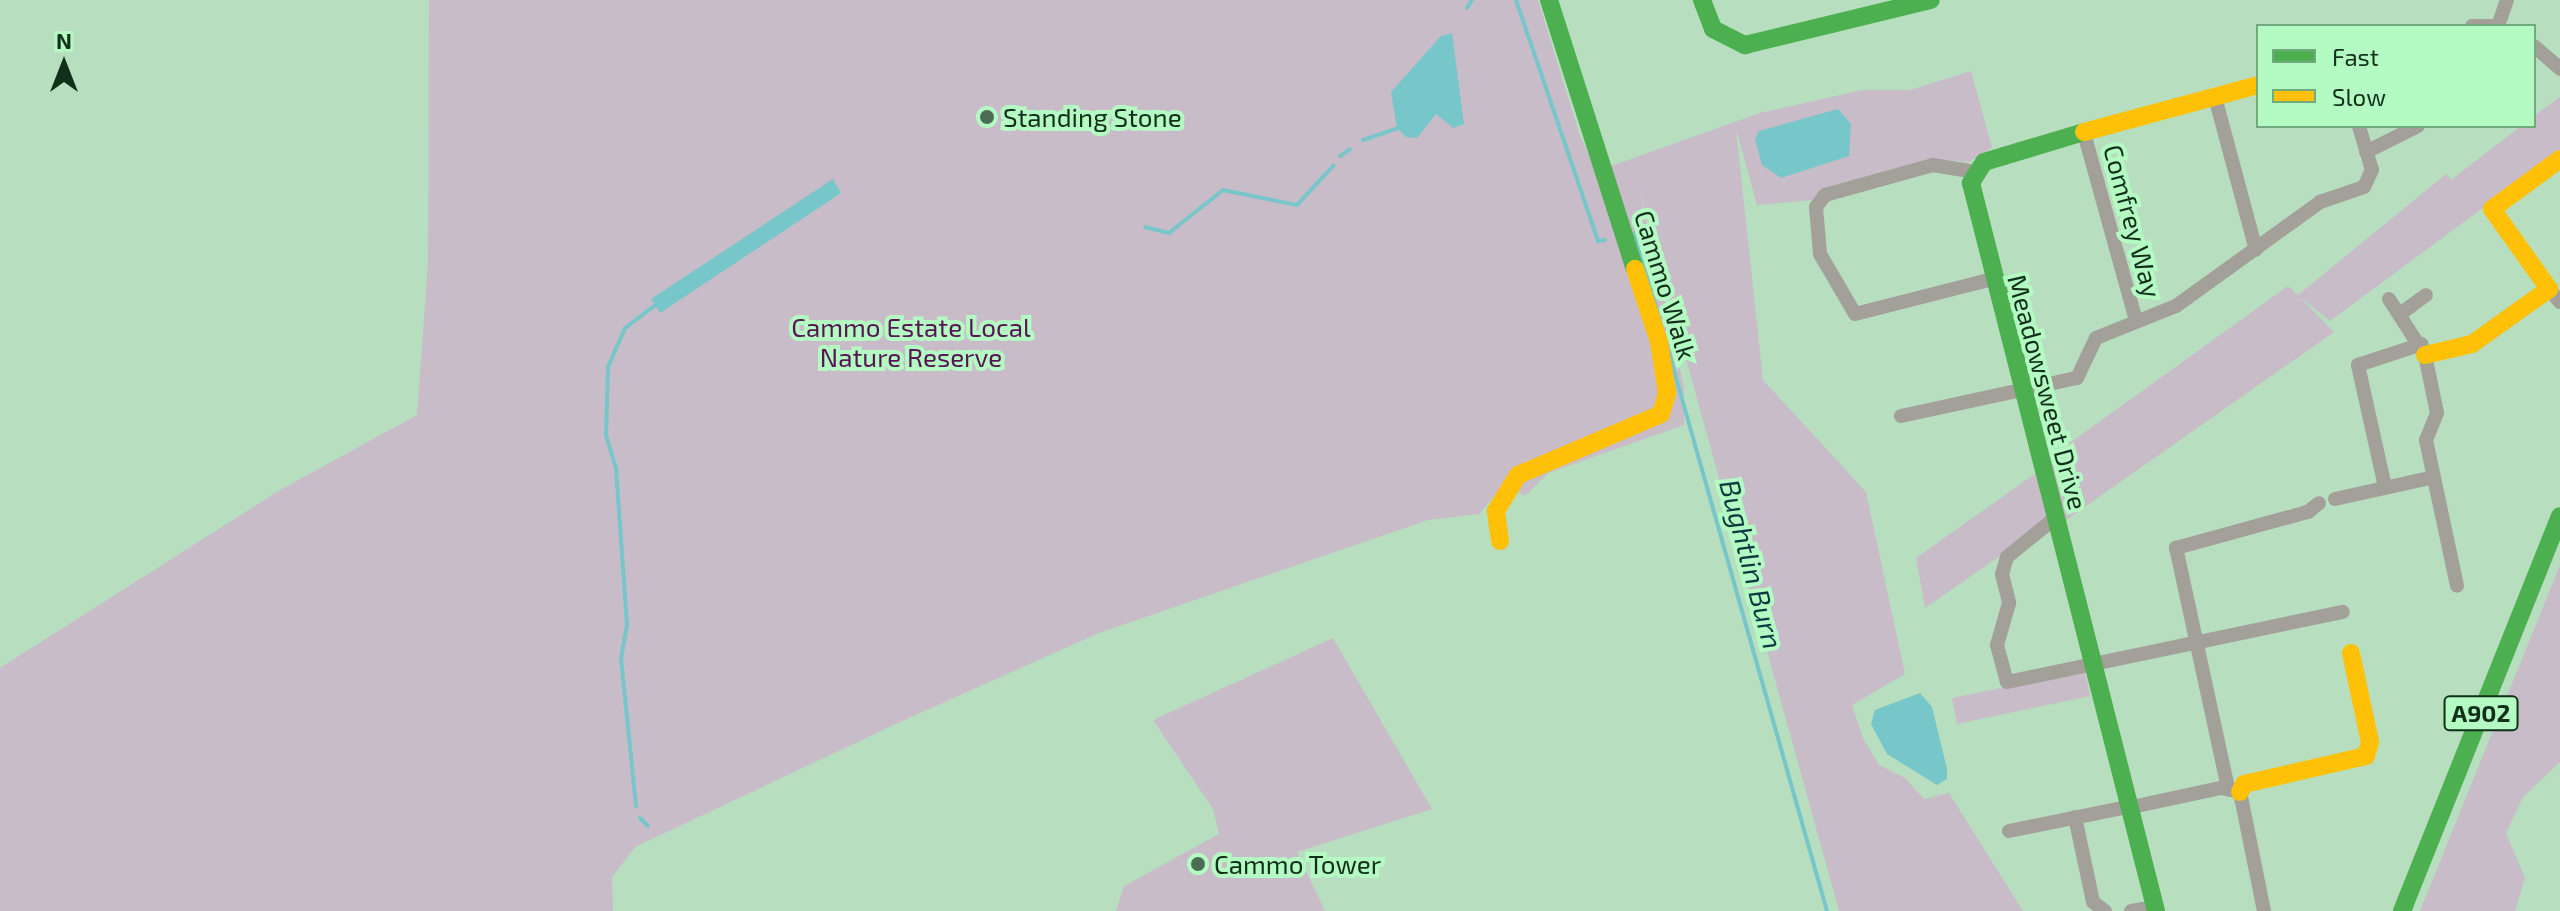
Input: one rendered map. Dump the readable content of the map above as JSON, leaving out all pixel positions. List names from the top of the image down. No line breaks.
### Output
{"streets":{"street":["Comfrey Way","Cammo Walk","Meadowsweet Drive","A902"]},"water":["Bughtlin Burn"],"parks":["Cammo Estate Local Nature Reserve"],"places":["Standing Stone","Cammo Tower"],"legend":["Fast","Slow"],"north":"top"}
